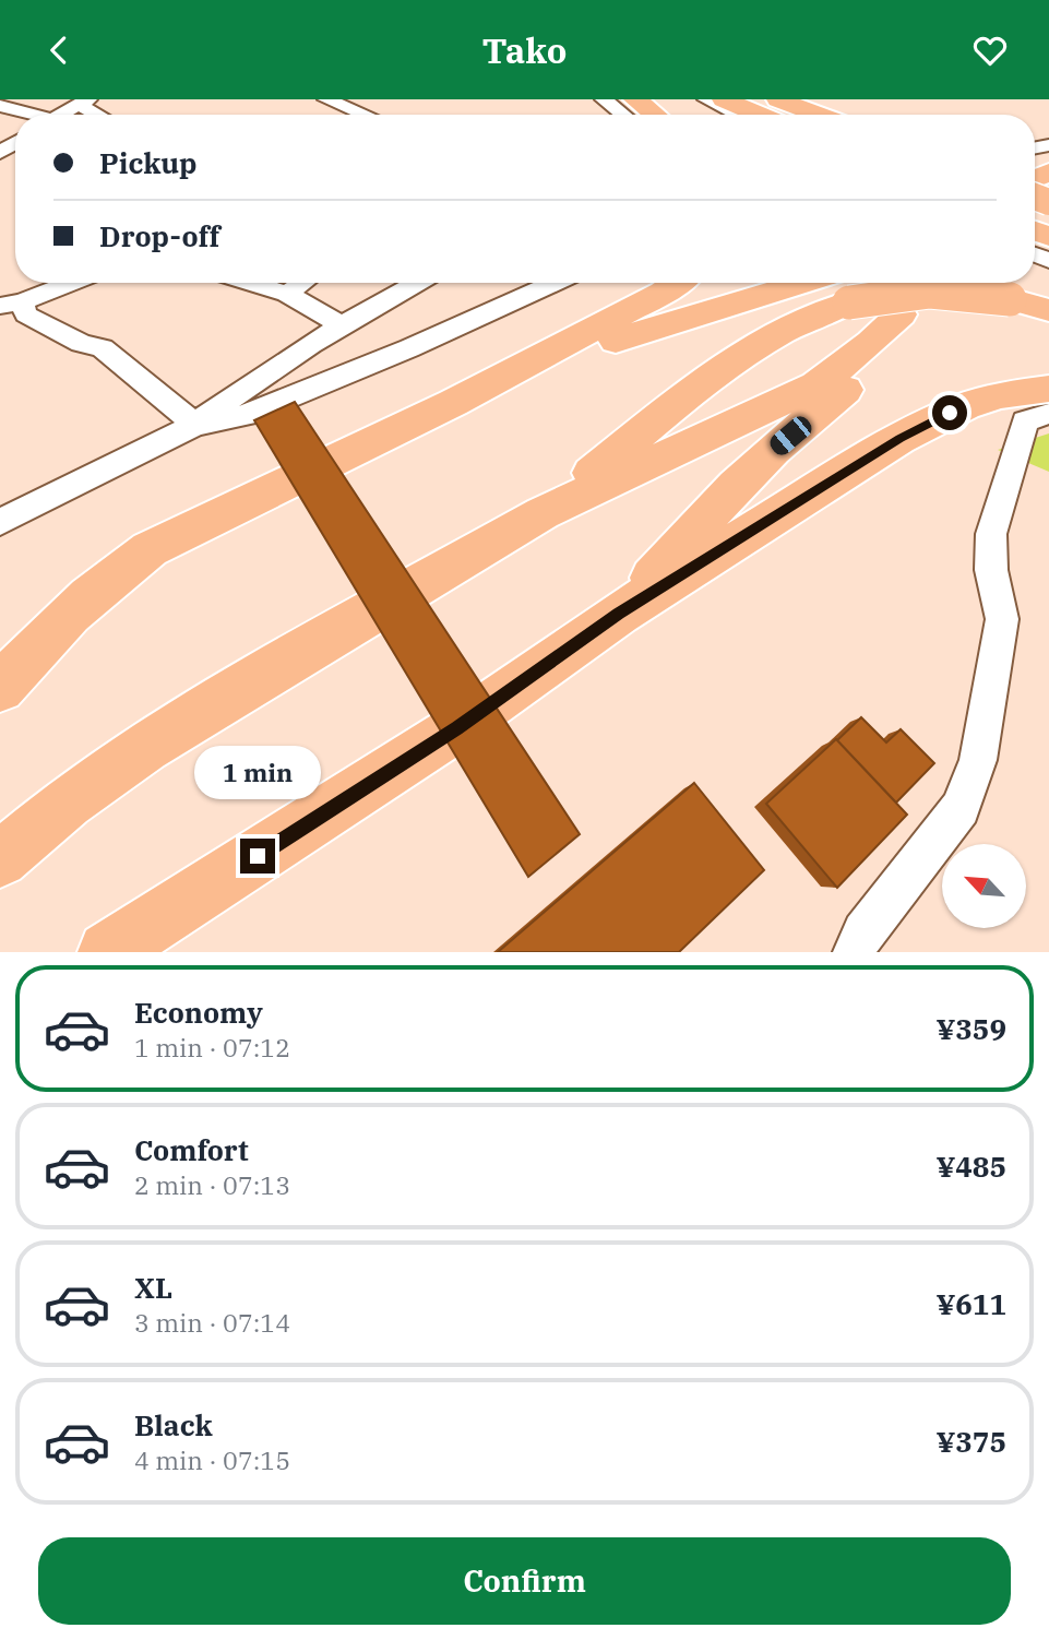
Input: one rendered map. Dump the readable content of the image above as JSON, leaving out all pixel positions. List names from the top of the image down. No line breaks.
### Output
{"north":"top left","page":{"header":"Tako","banner":["Pickup","Drop-off"],"bubble":"1 min","list":[{"name":"Economy","note":"1 min · 07:12","value":"¥359"},{"name":"Comfort","note":"2 min · 07:13","value":"¥485"},{"name":"XL","note":"3 min · 07:14","value":"¥611"},{"name":"Black","note":"4 min · 07:15","value":"¥375"}],"buttons":"Confirm"}}
